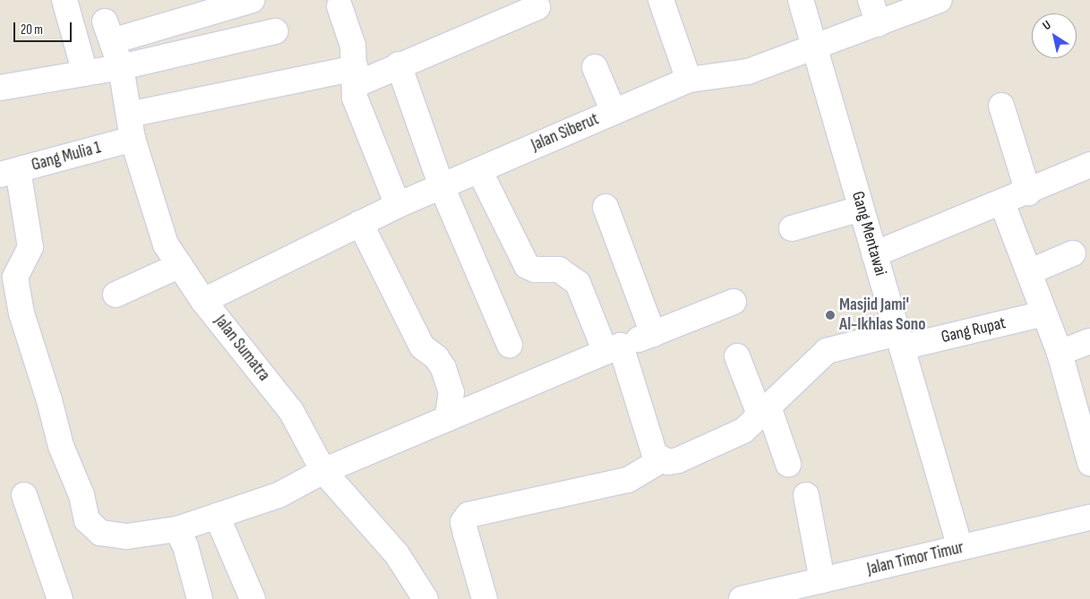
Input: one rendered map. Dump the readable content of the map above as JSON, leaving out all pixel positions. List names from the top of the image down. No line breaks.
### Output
{"streets":{"street":["Jalan Siberut","Gang Mulia 1","Gang Mentawai","Gang Rupat","Jalan Sumatra","Jalan Timor Timur"]},"crossings":[["Jalan Siberut","Gang Mentawai"],["Jalan Siberut","Jalan Sumatra"],["Gang Mulia 1","Jalan Sumatra"],["Gang Mentawai","Gang Rupat"],["Gang Mentawai","Jalan Timor Timur"]],"places":["Masjid Jami' Al-Ikhlas Sono"],"scale_bar":"20 m","north":"top left"}
